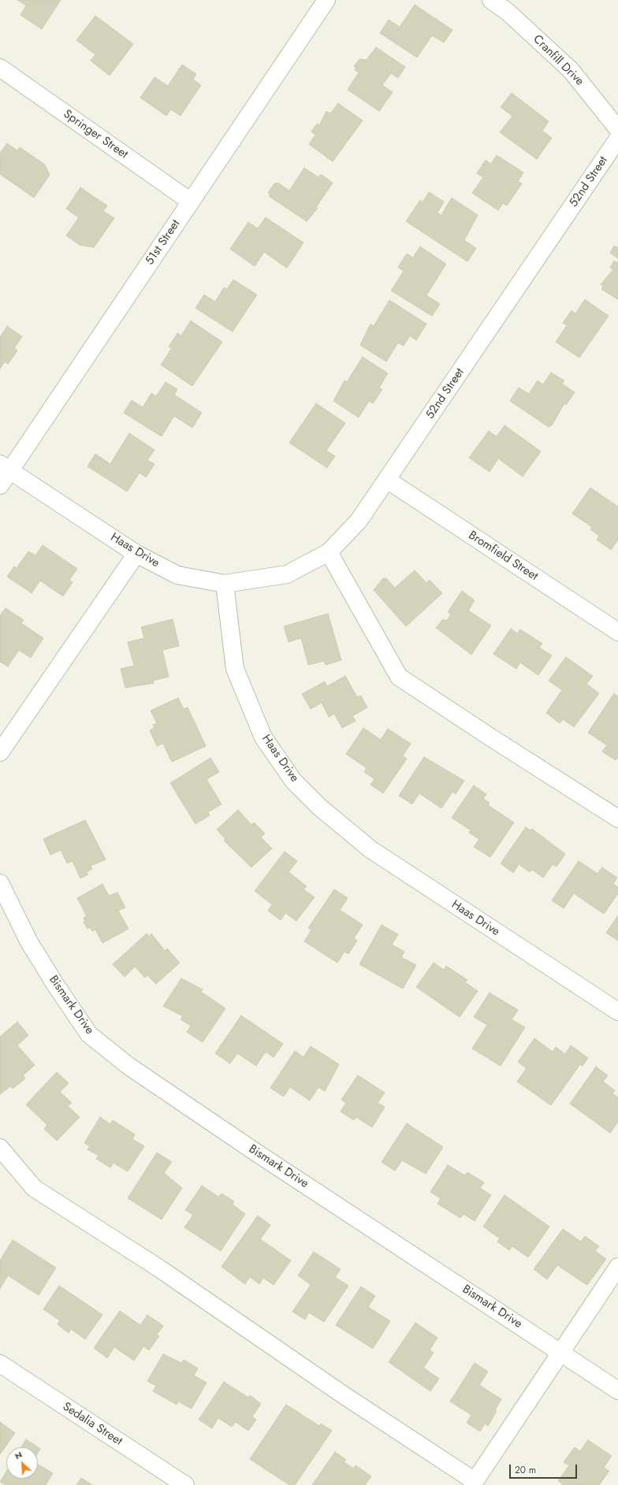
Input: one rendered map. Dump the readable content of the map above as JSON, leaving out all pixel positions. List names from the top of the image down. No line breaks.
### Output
{"streets":{"street":["Cranfill Drive","Springer Street","52nd Street","51st Street","Haas Drive","Bromfield Street","Bismark Drive","Sedalia Street"]},"crossings":[["Springer Street","51st Street"],["52nd Street","Haas Drive"],["52nd Street","Bromfield Street"],["51st Street","Haas Drive"]],"scale_bar":"20 m","north":"top left"}
